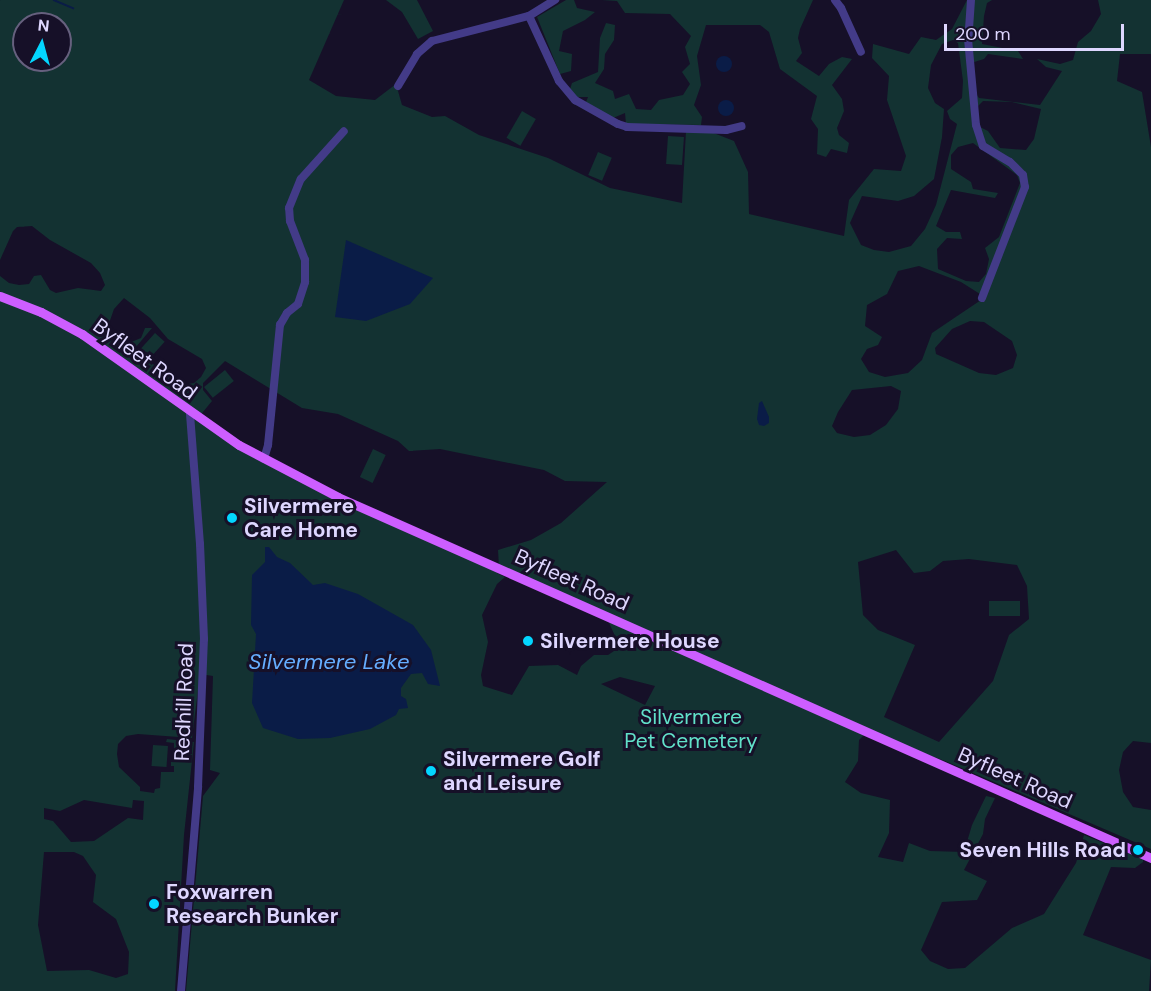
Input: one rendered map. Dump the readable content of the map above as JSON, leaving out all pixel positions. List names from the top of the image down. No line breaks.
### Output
{"streets":{"main road":["Byfleet Road"],"street":["Redhill Road"]},"crossings":[["Byfleet Road","Redhill Road"]],"water":["Silvermere Lake"],"parks":["Silvermere Pet Cemetery"],"places":["Silvermere Care Home","Silvermere House","Silvermere Golf and Leisure","Seven Hills Road","Foxwarren Research Bunker"],"scale_bar":"200 m","north":"top"}
